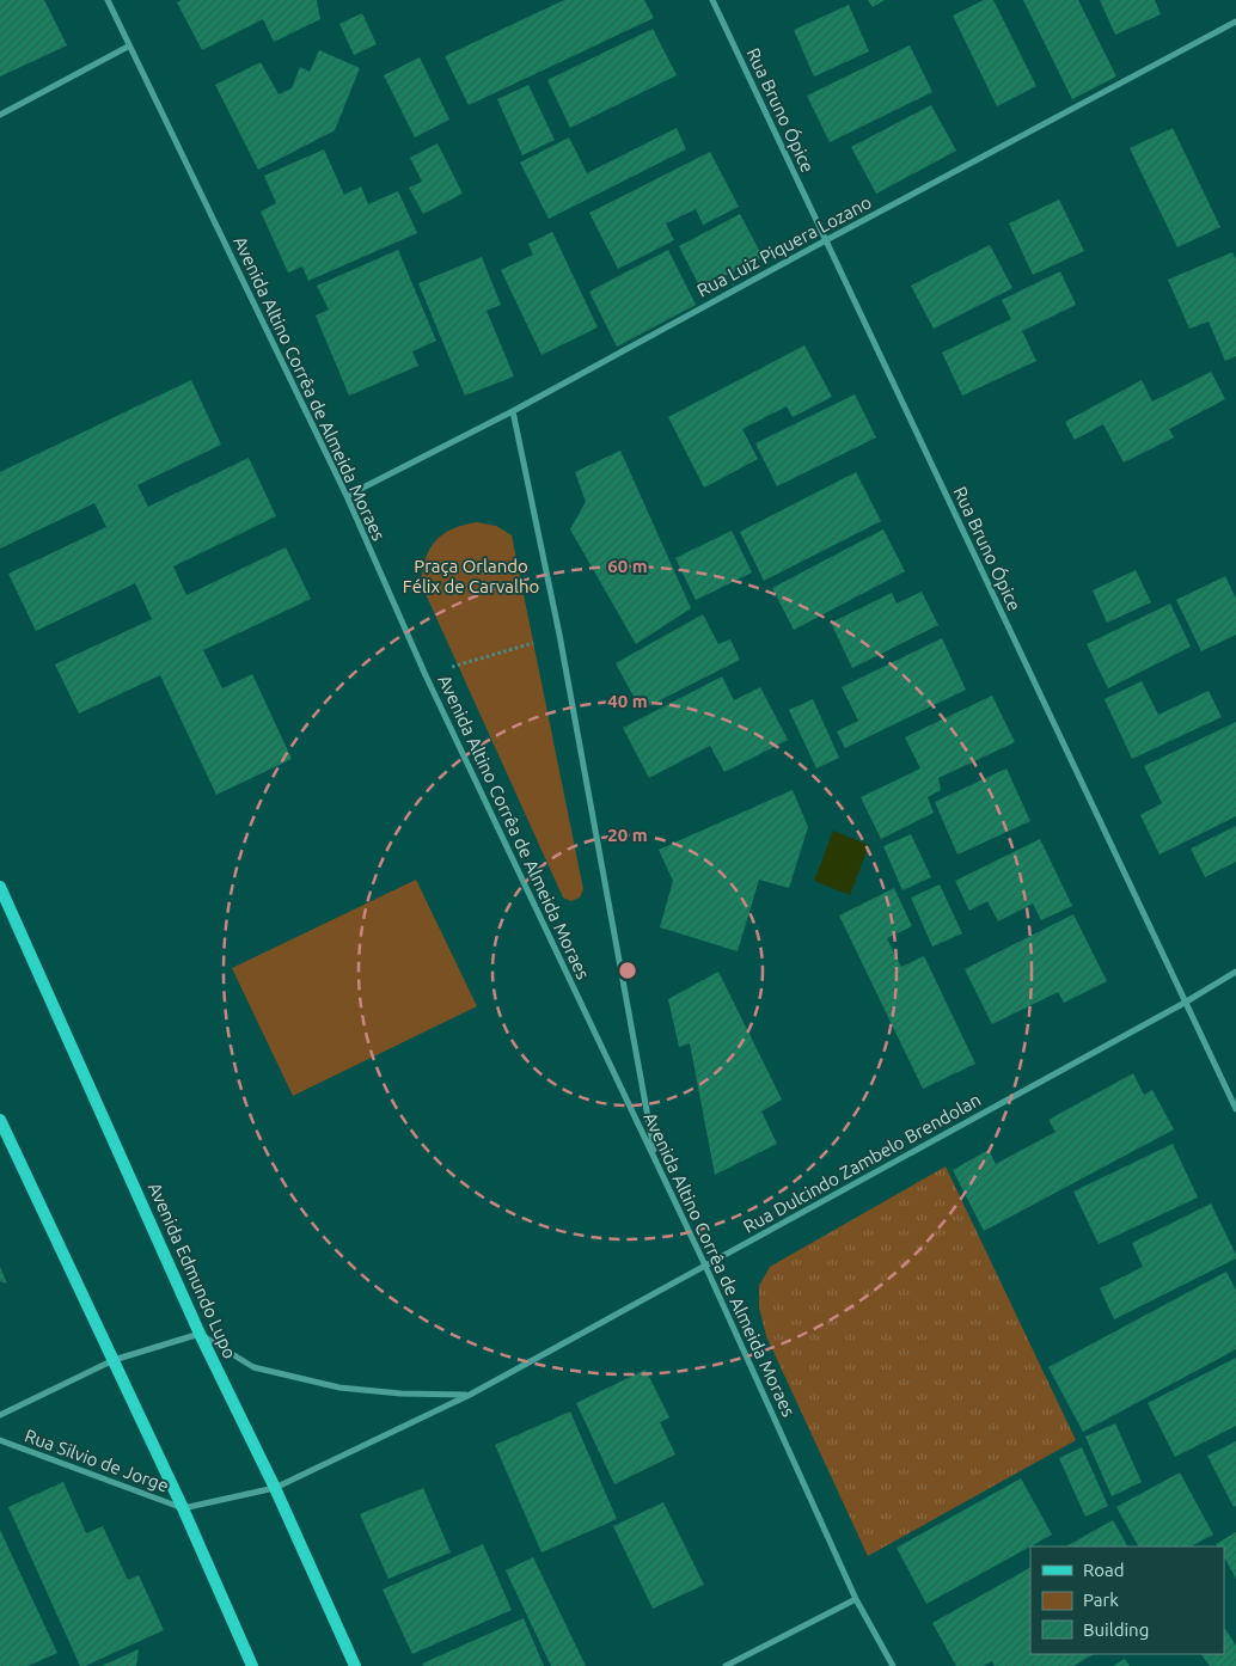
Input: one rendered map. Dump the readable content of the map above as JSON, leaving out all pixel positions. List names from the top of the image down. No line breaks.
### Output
{"streets":{"street":["Rua Bruno Ópice","Rua Luiz Piquera Lozano","Avenida Altino Corrêa de Almeida Moraes","Rua Dulcindo Zambelo Brendolan","Avenida Edmundo Lupo","Rua Silvio de Jorge"]},"crossings":[["Rua Bruno Ópice","Rua Luiz Piquera Lozano"],["Rua Bruno Ópice","Rua Dulcindo Zambelo Brendolan"],["Rua Luiz Piquera Lozano","Avenida Altino Corrêa de Almeida Moraes"],["Avenida Altino Corrêa de Almeida Moraes","Rua Dulcindo Zambelo Brendolan"],["Rua Dulcindo Zambelo Brendolan","Avenida Edmundo Lupo"],["Rua Dulcindo Zambelo Brendolan","Rua Silvio de Jorge"],["Avenida Edmundo Lupo","Rua Silvio de Jorge"]],"parks":["Praça Orlando Félix de Carvalho"],"legend":["Road","Park","Building"],"rings":["60 m","40 m","20 m"]}
